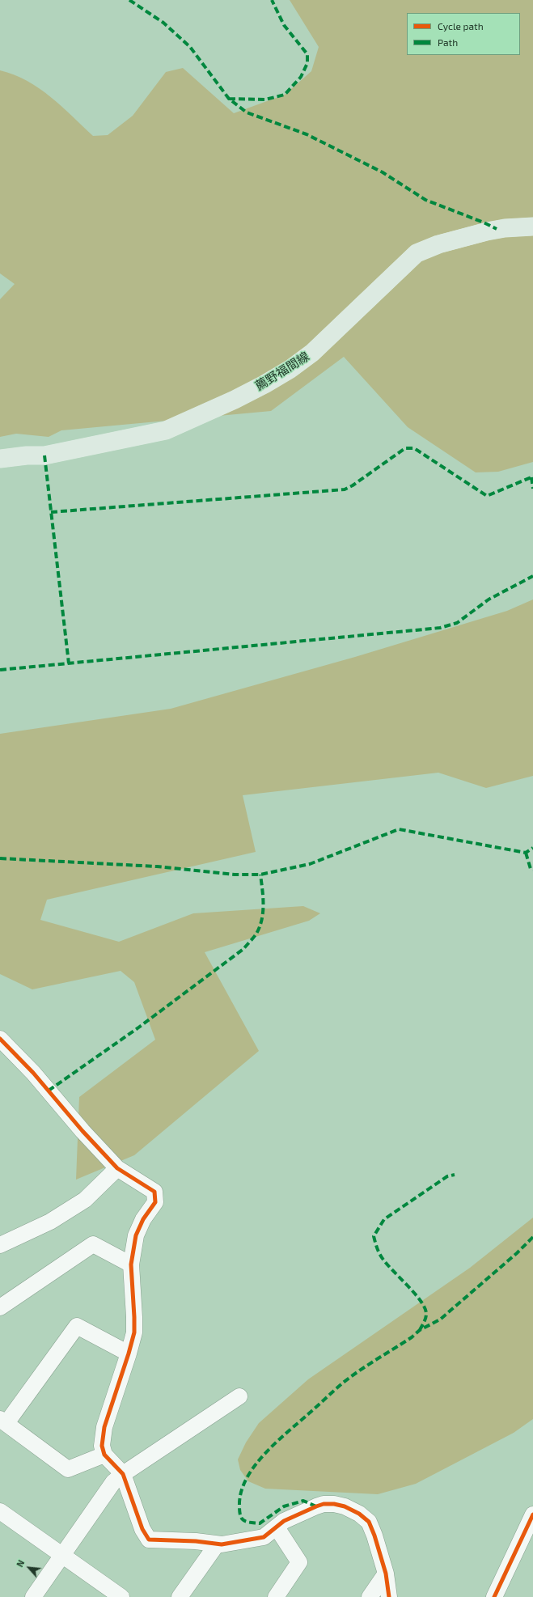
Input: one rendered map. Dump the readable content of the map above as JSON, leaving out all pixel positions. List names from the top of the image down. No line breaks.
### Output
{"streets":{"main road":["薦野福間線"]},"legend":["Cycle path","Path"],"north":"top left"}
